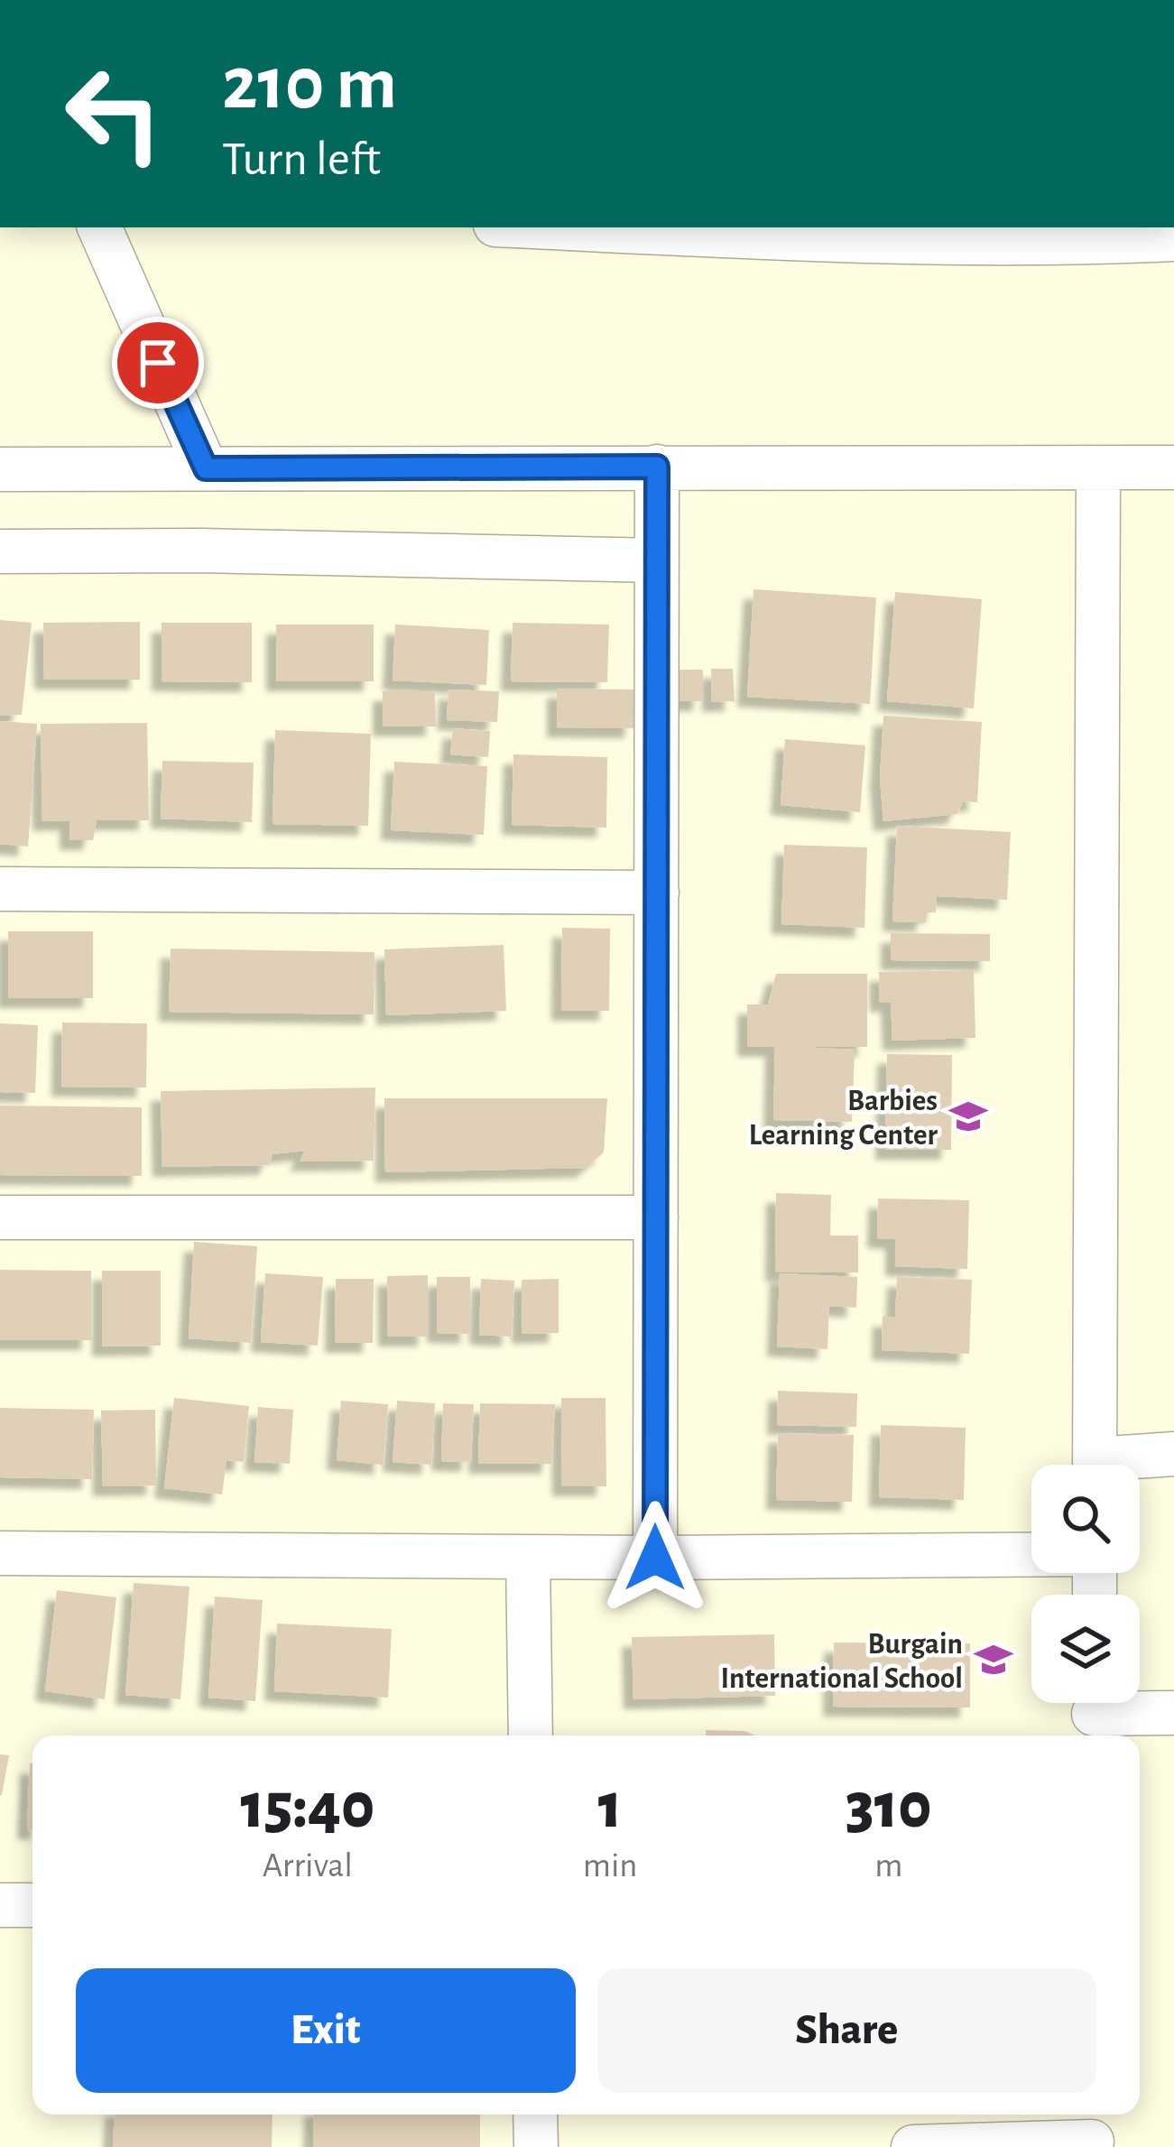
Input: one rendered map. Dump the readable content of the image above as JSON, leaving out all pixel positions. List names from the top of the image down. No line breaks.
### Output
{"places":{"school or university":["Barbies Learning Center","Burgain International School"]},"page":{"turn":["210 m","Turn left"],"eta":["15:40","Arrival","1","min","310","m"],"buttons":["Exit","Share"]}}
